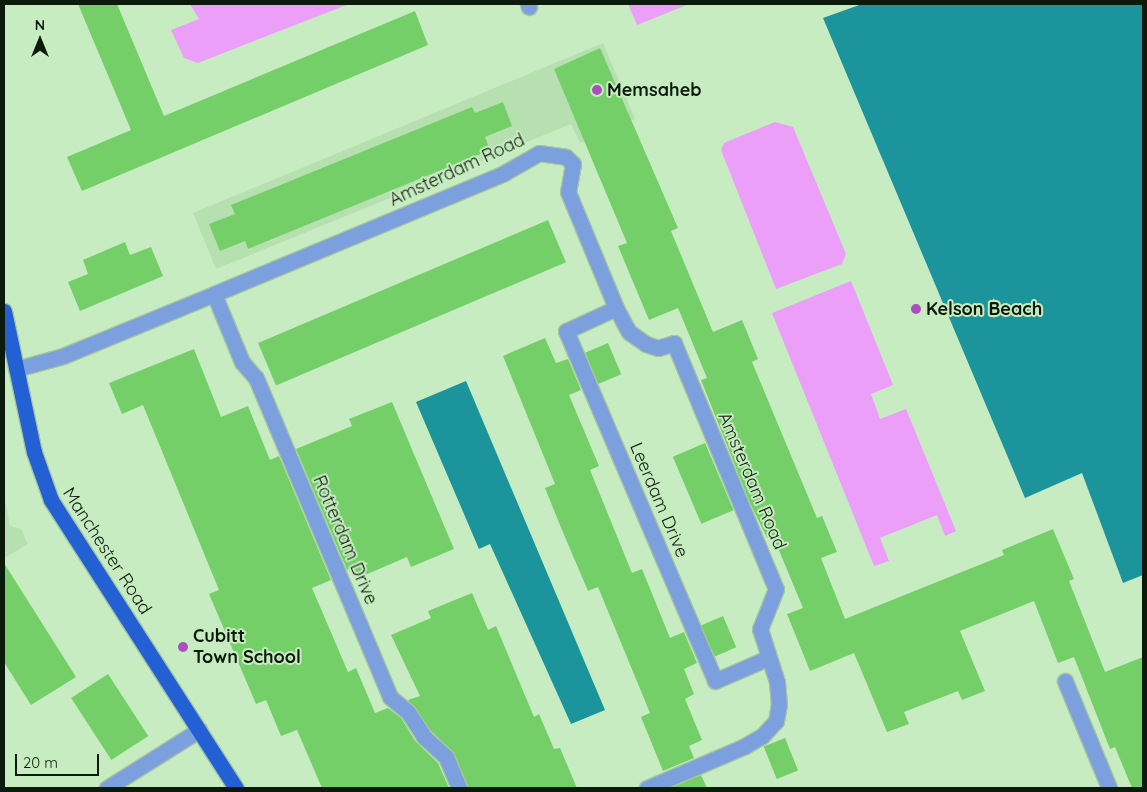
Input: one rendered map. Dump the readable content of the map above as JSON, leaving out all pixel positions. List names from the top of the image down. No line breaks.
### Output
{"streets":{"main road":["Manchester Road"],"street":["Amsterdam Road","Leerdam Drive","Rotterdam Drive"]},"crossings":[["Amsterdam Road","Leerdam Drive"],["Amsterdam Road","Rotterdam Drive"],["Amsterdam Road","Manchester Road"]],"places":["Memsaheb","Kelson Beach","Cubitt Town School"],"scale_bar":"20 m","north":"top"}
